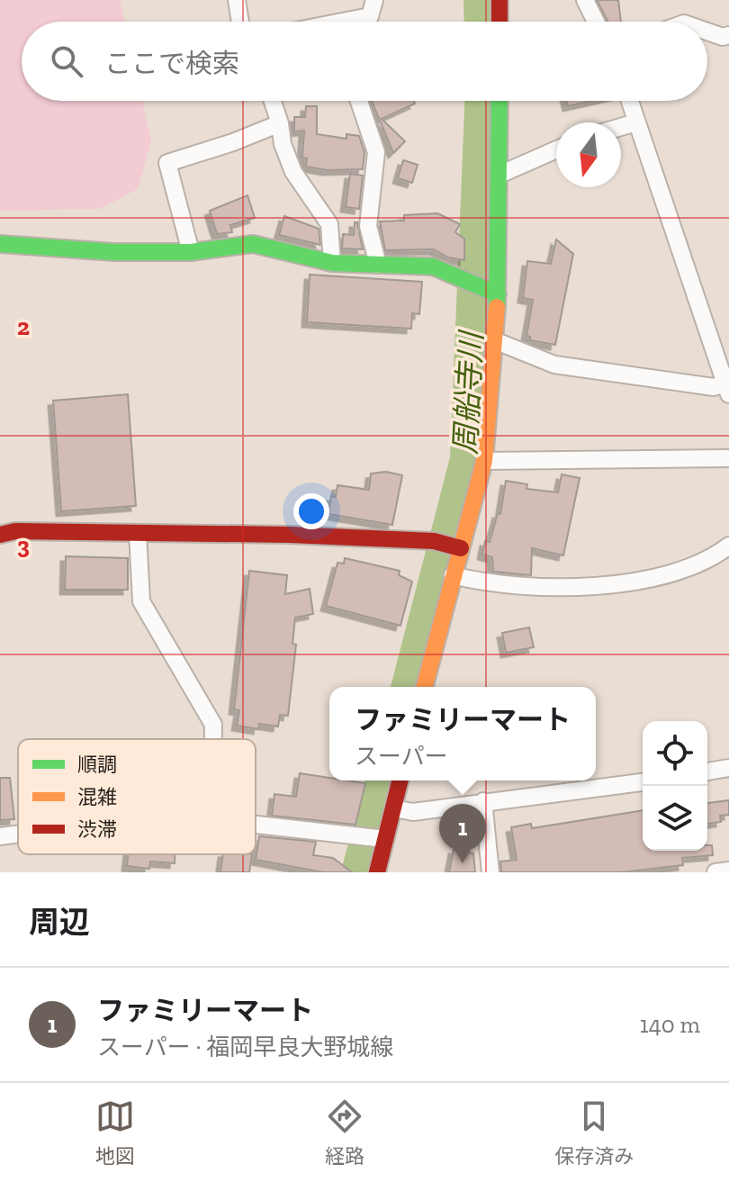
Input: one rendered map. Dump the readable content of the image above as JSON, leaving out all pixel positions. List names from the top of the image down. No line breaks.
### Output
{"water":["周船寺川"],"legend":["順調","混雑","渋滞"],"north":"bottom","page":{"search":"ここで検索","popup":["ファミリーマート","スーパー"],"pins":"1","heading":"周辺","list":[{"mark":"1","name":"ファミリーマート","note":"スーパー · 福岡早良大野城線","value":"140 m"}],"nav":["地図","経路","保存済み"]},"grid":{"rows":["2","3"]}}
